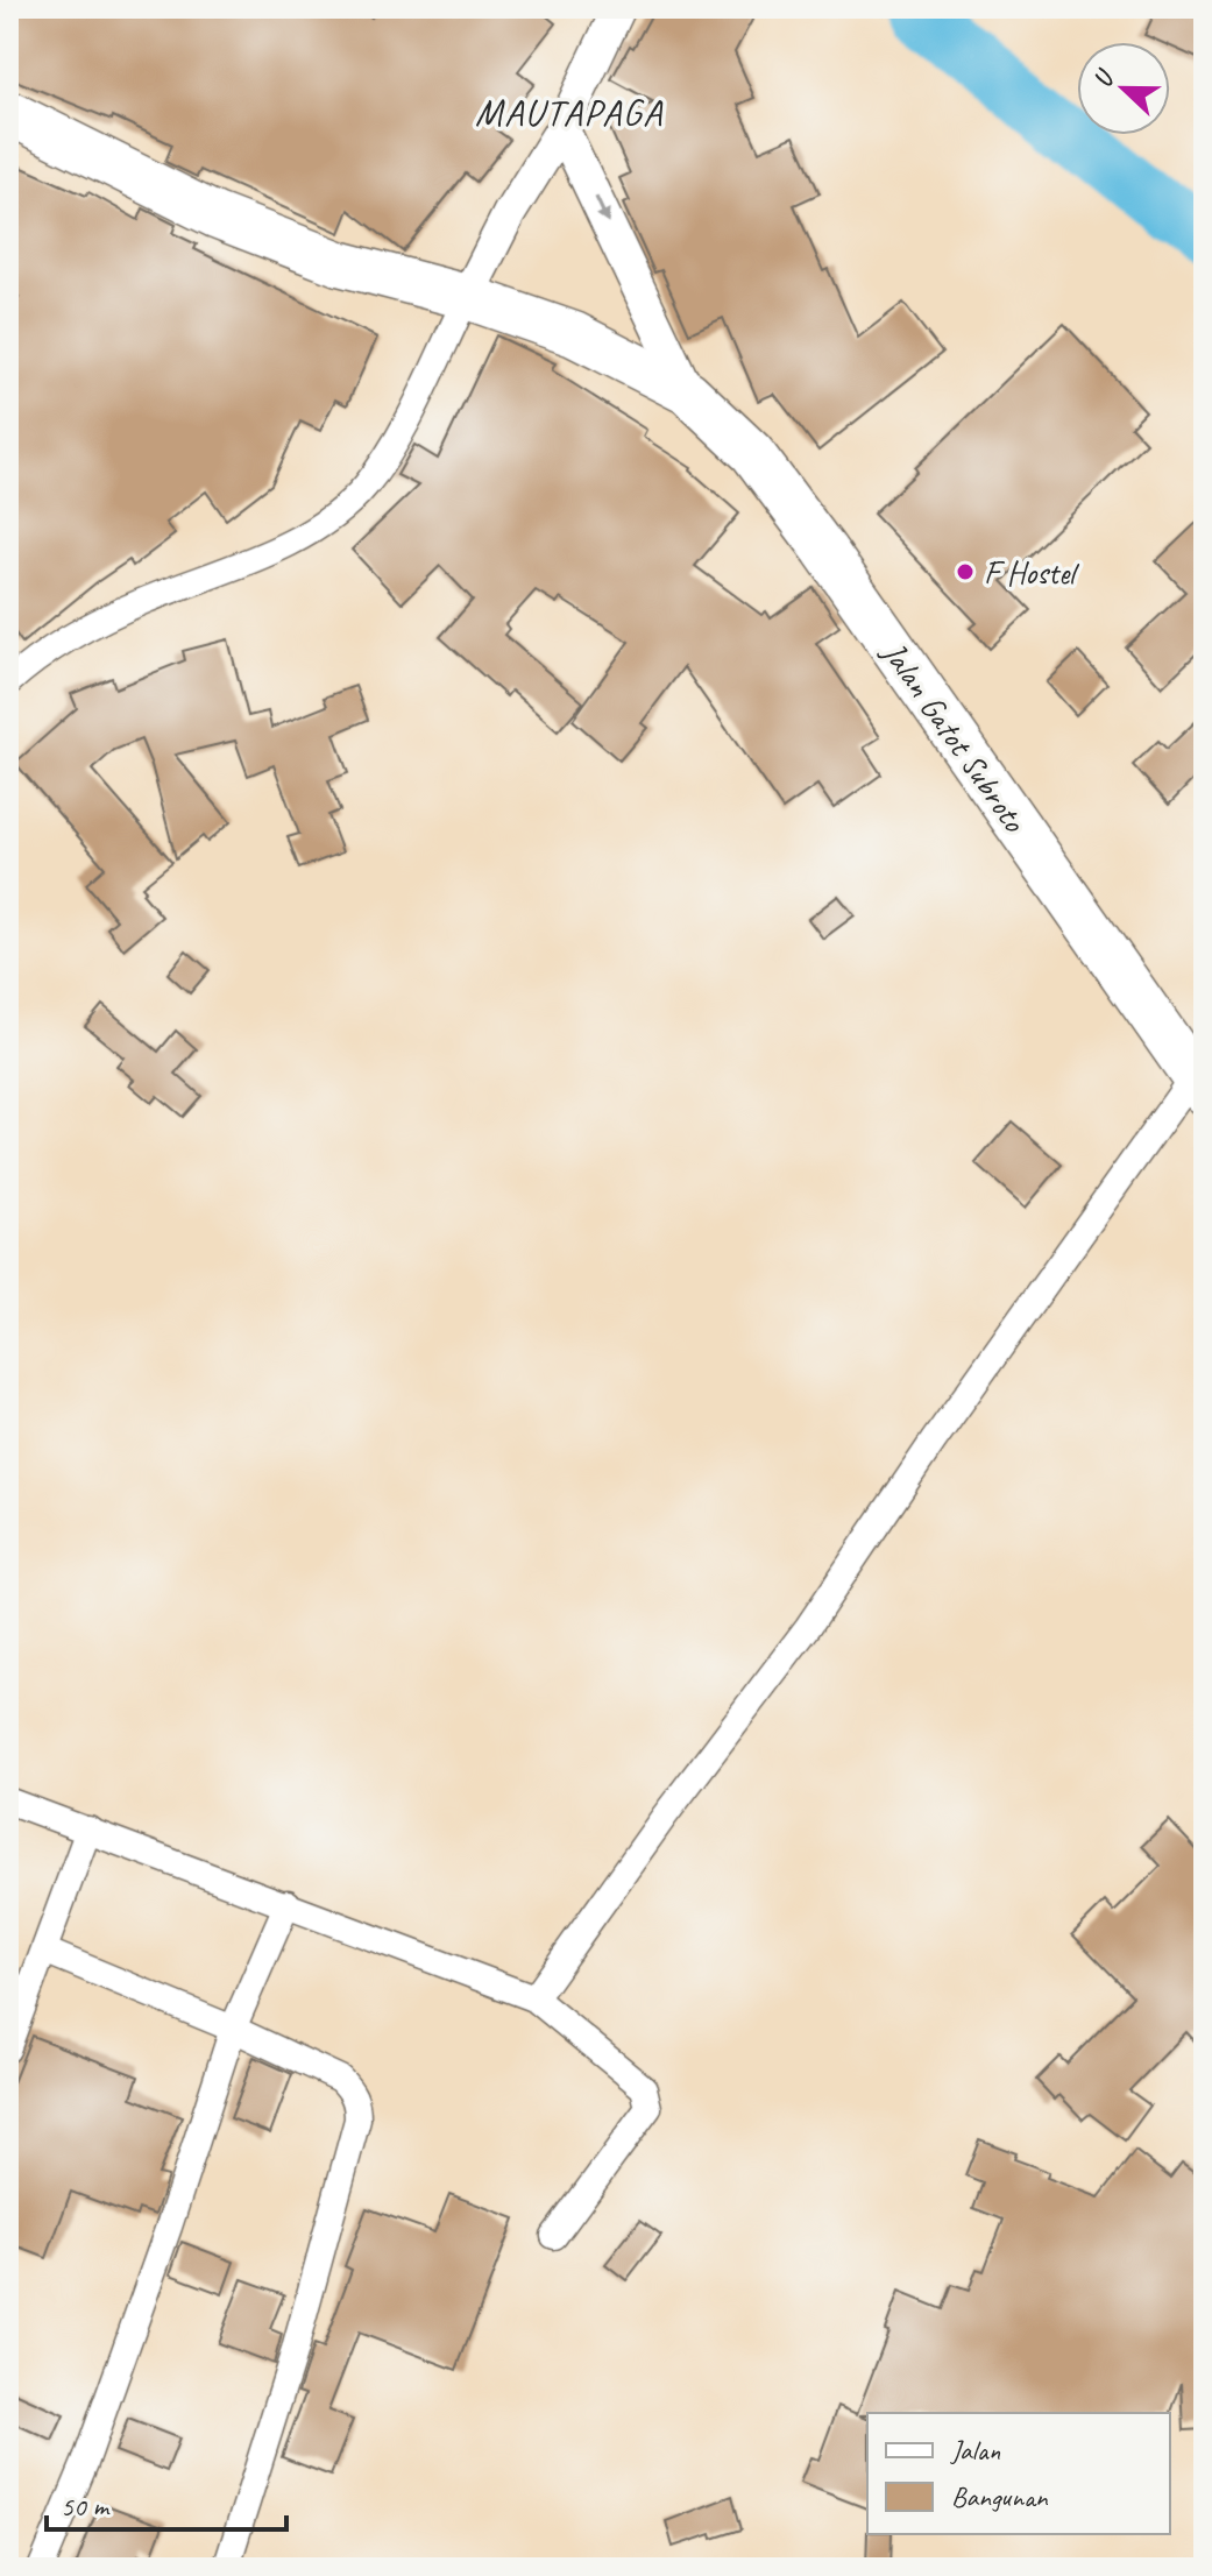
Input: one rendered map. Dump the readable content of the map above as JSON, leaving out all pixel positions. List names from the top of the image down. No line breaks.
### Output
{"streets":{"highway":["Jalan Gatot Subroto"]},"districts":["MAUTAPAGA"],"places":["F Hostel"],"legend":["Jalan","Bangunan"],"scale_bar":"50 m","north":"left"}
